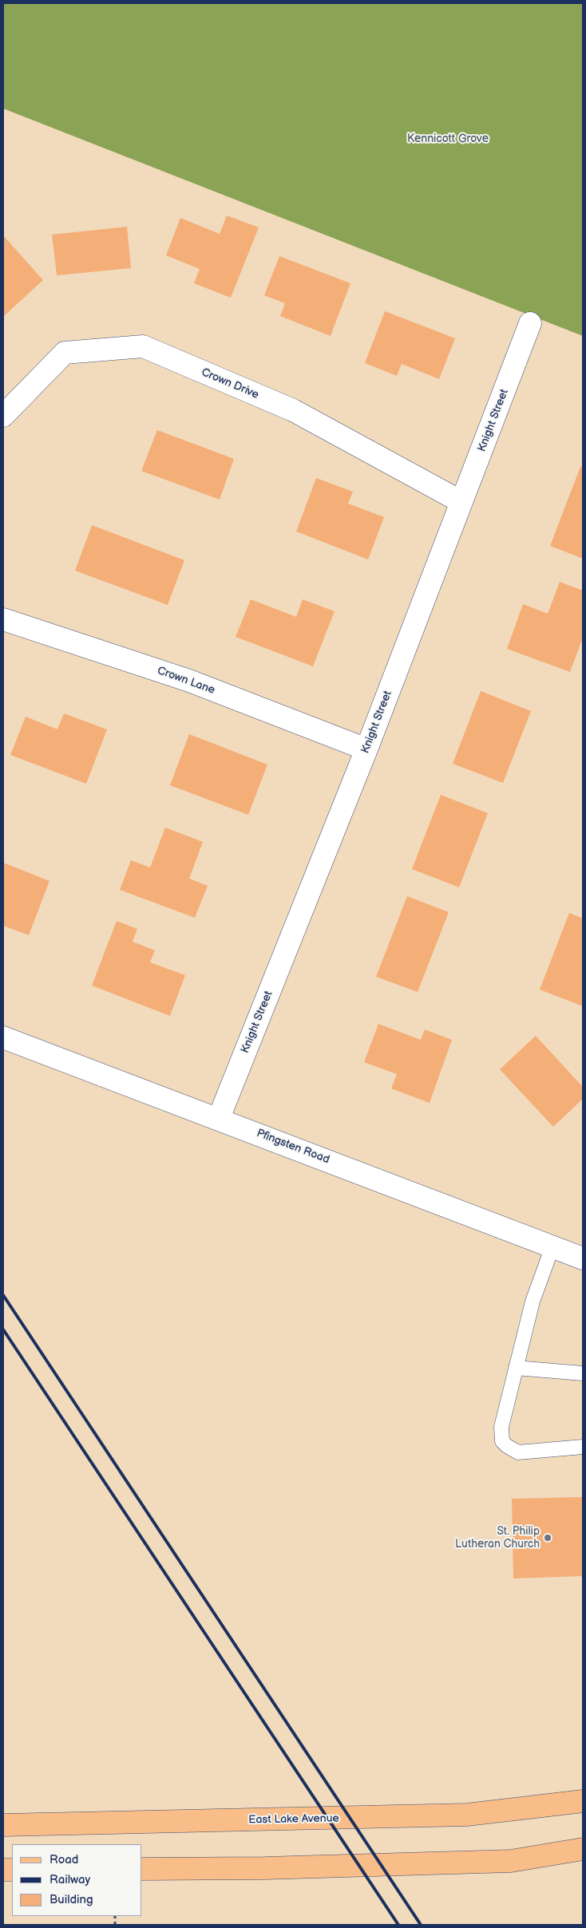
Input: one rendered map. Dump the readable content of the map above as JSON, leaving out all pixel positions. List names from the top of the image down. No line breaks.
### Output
{"streets":{"main road":["East Lake Avenue"],"street":["Crown Drive","Knight Street","Crown Lane","Pfingsten Road"]},"crossings":[["Crown Drive","Knight Street"],["Knight Street","Crown Lane"],["Knight Street","Pfingsten Road"]],"parks":["Kennicott Grove"],"places":["St. Philip Lutheran Church"],"legend":["Road","Railway","Building"]}
